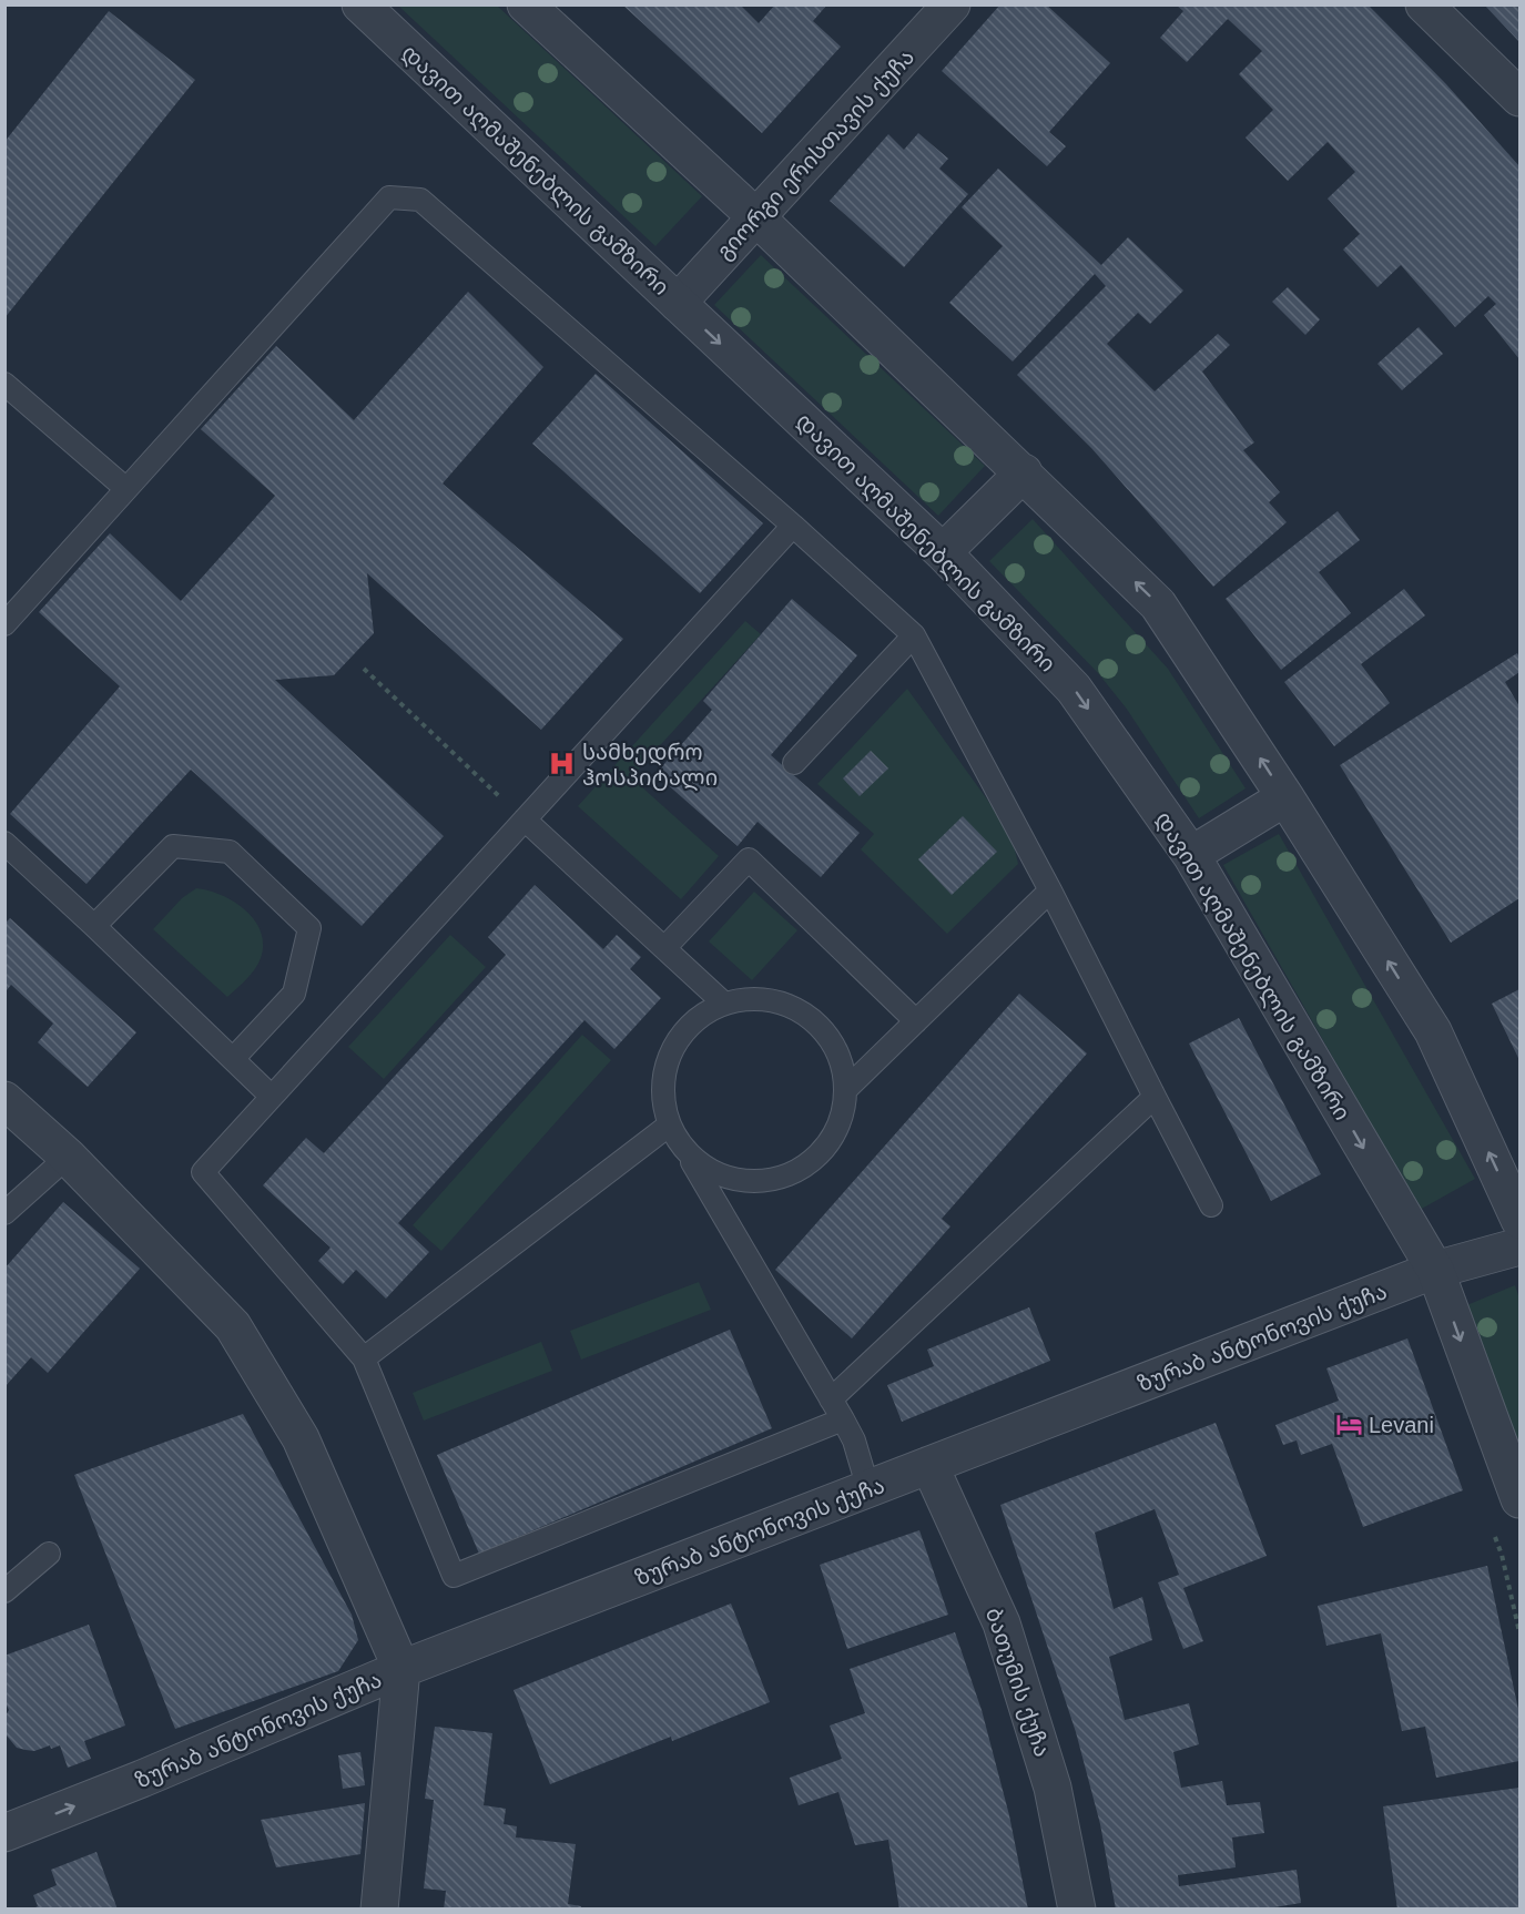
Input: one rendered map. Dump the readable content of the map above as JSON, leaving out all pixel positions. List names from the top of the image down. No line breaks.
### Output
{"streets":{"street":["გიორგი ერისთავის ქუჩა","დავით აღმაშენებლის გამზირი","ზურაბ ანტონოვის ქუჩა","ბათუმის ქუჩა"]},"crossings":[["გიორგი ერისთავის ქუჩა","დავით აღმაშენებლის გამზირი"],["დავით აღმაშენებლის გამზირი","ზურაბ ანტონოვის ქუჩა"],["ზურაბ ანტონოვის ქუჩა","ბათუმის ქუჩა"]],"places":{"hospital":["სამხედრო ჰოსპიტალი"],"hotel":["Levani"]}}
